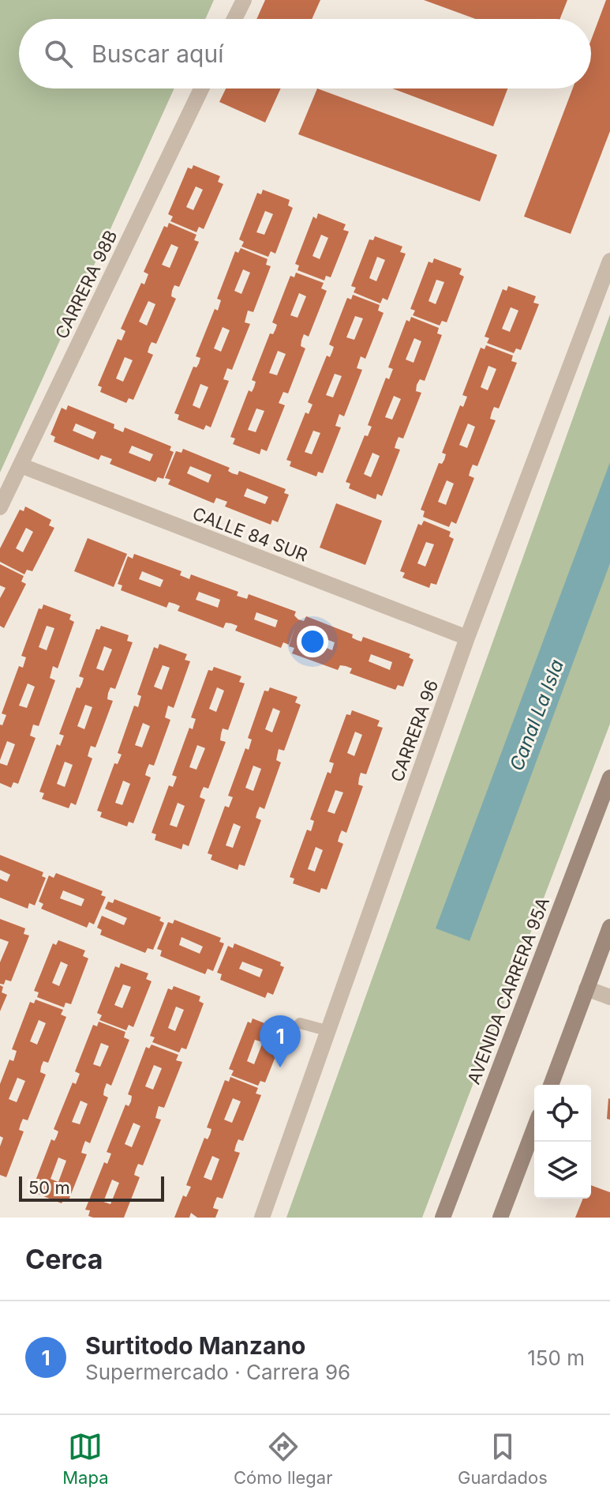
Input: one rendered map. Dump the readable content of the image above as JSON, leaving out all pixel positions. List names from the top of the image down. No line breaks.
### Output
{"streets":{"main road":["AVENIDA CARRERA 95A"],"street":["CARRERA 98B","CALLE 84 SUR","CARRERA 96"]},"crossings":[["CARRERA 98B","CALLE 84 SUR"],["CALLE 84 SUR","CARRERA 96"]],"water":["Canal La Isla"],"scale_bar":"50 m","page":{"search":"Buscar aquí","pins":"1","scale":"50 m","heading":"Cerca","list":[{"mark":"1","name":"Surtitodo Manzano","note":"Supermercado · Carrera 96","value":"150 m"}],"nav":["Mapa","Cómo llegar","Guardados"]}}
